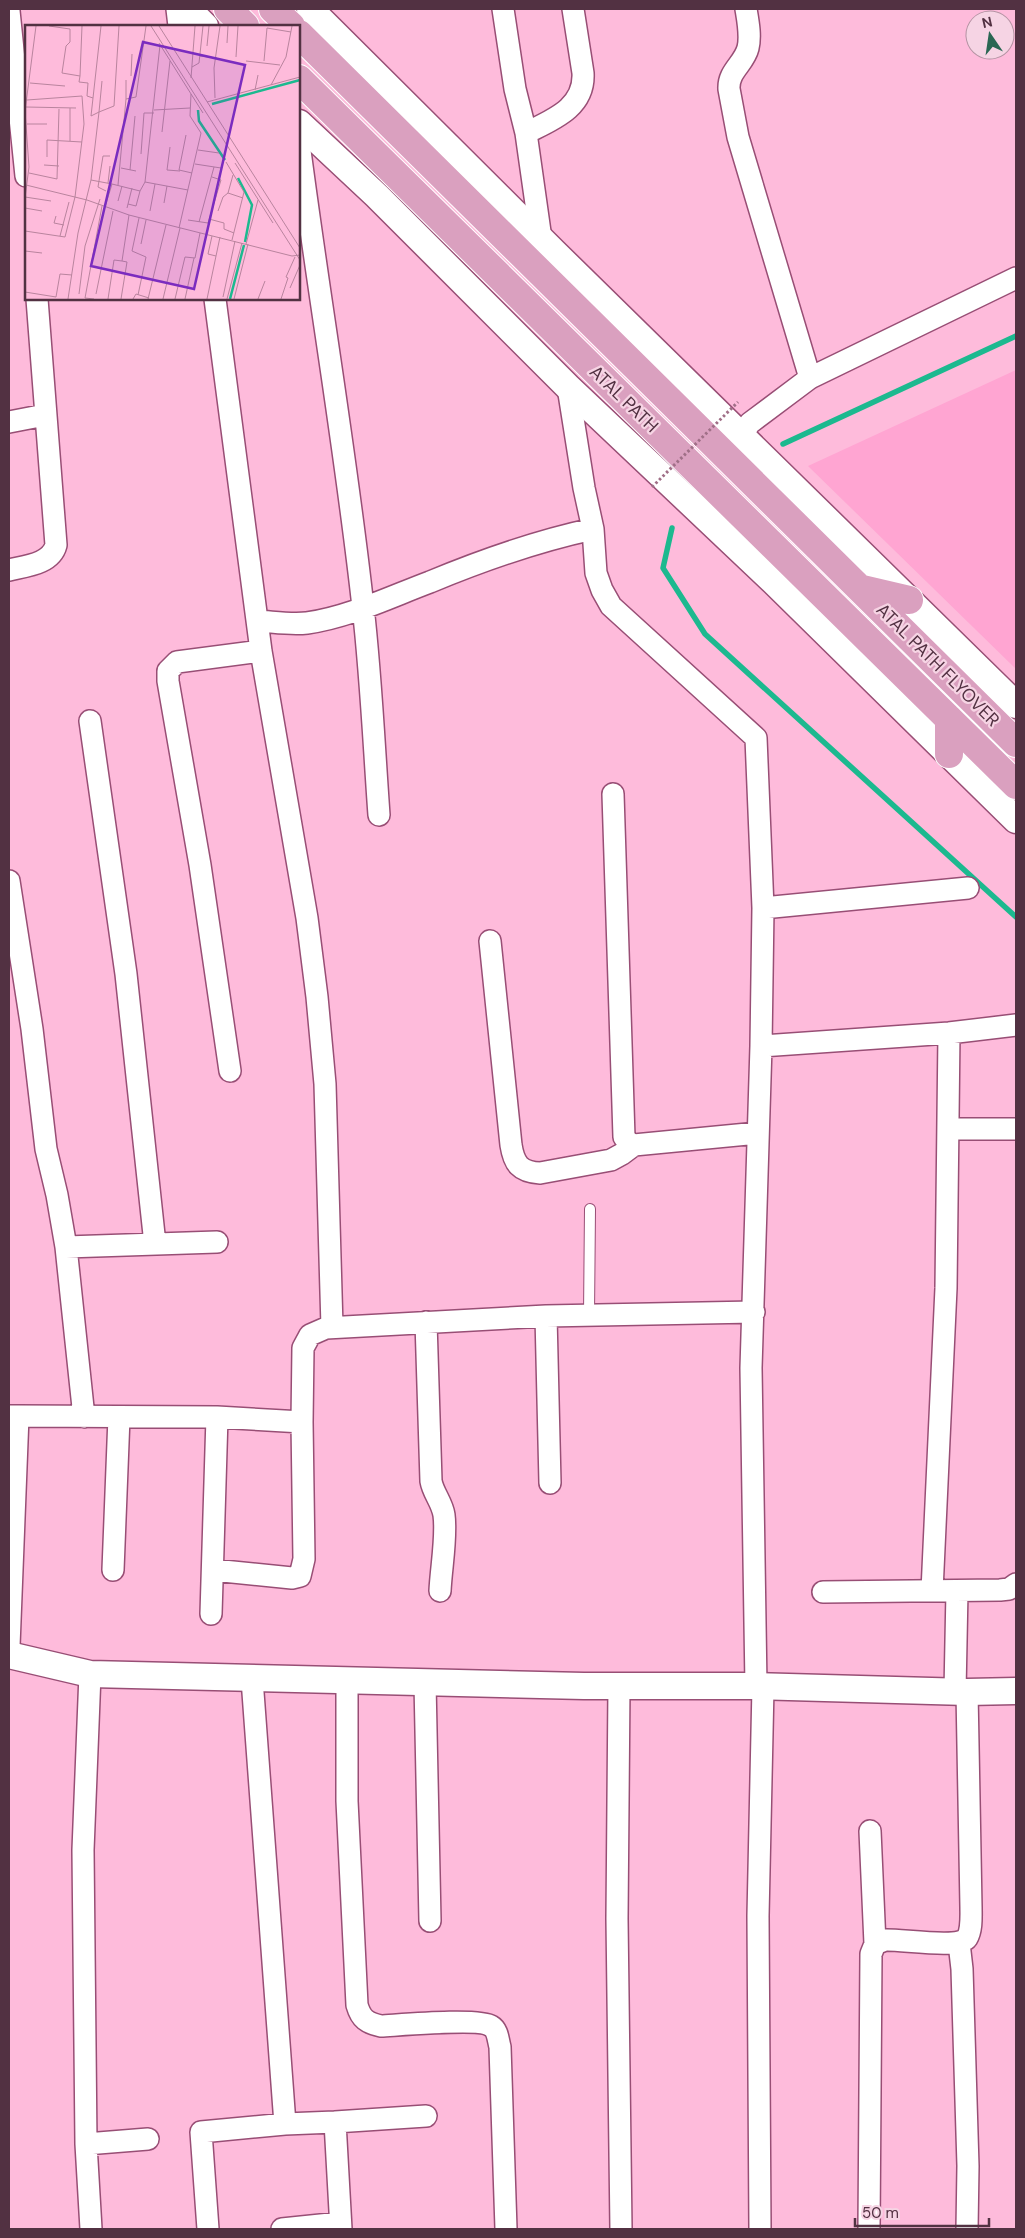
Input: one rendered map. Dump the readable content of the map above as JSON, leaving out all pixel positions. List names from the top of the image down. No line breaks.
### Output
{"streets":{"main road":["ATAL PATH","ATAL PATH FLYOVER"]},"crossings":[["ATAL PATH","ATAL PATH FLYOVER"]],"scale_bar":"50 m","north":"top"}
